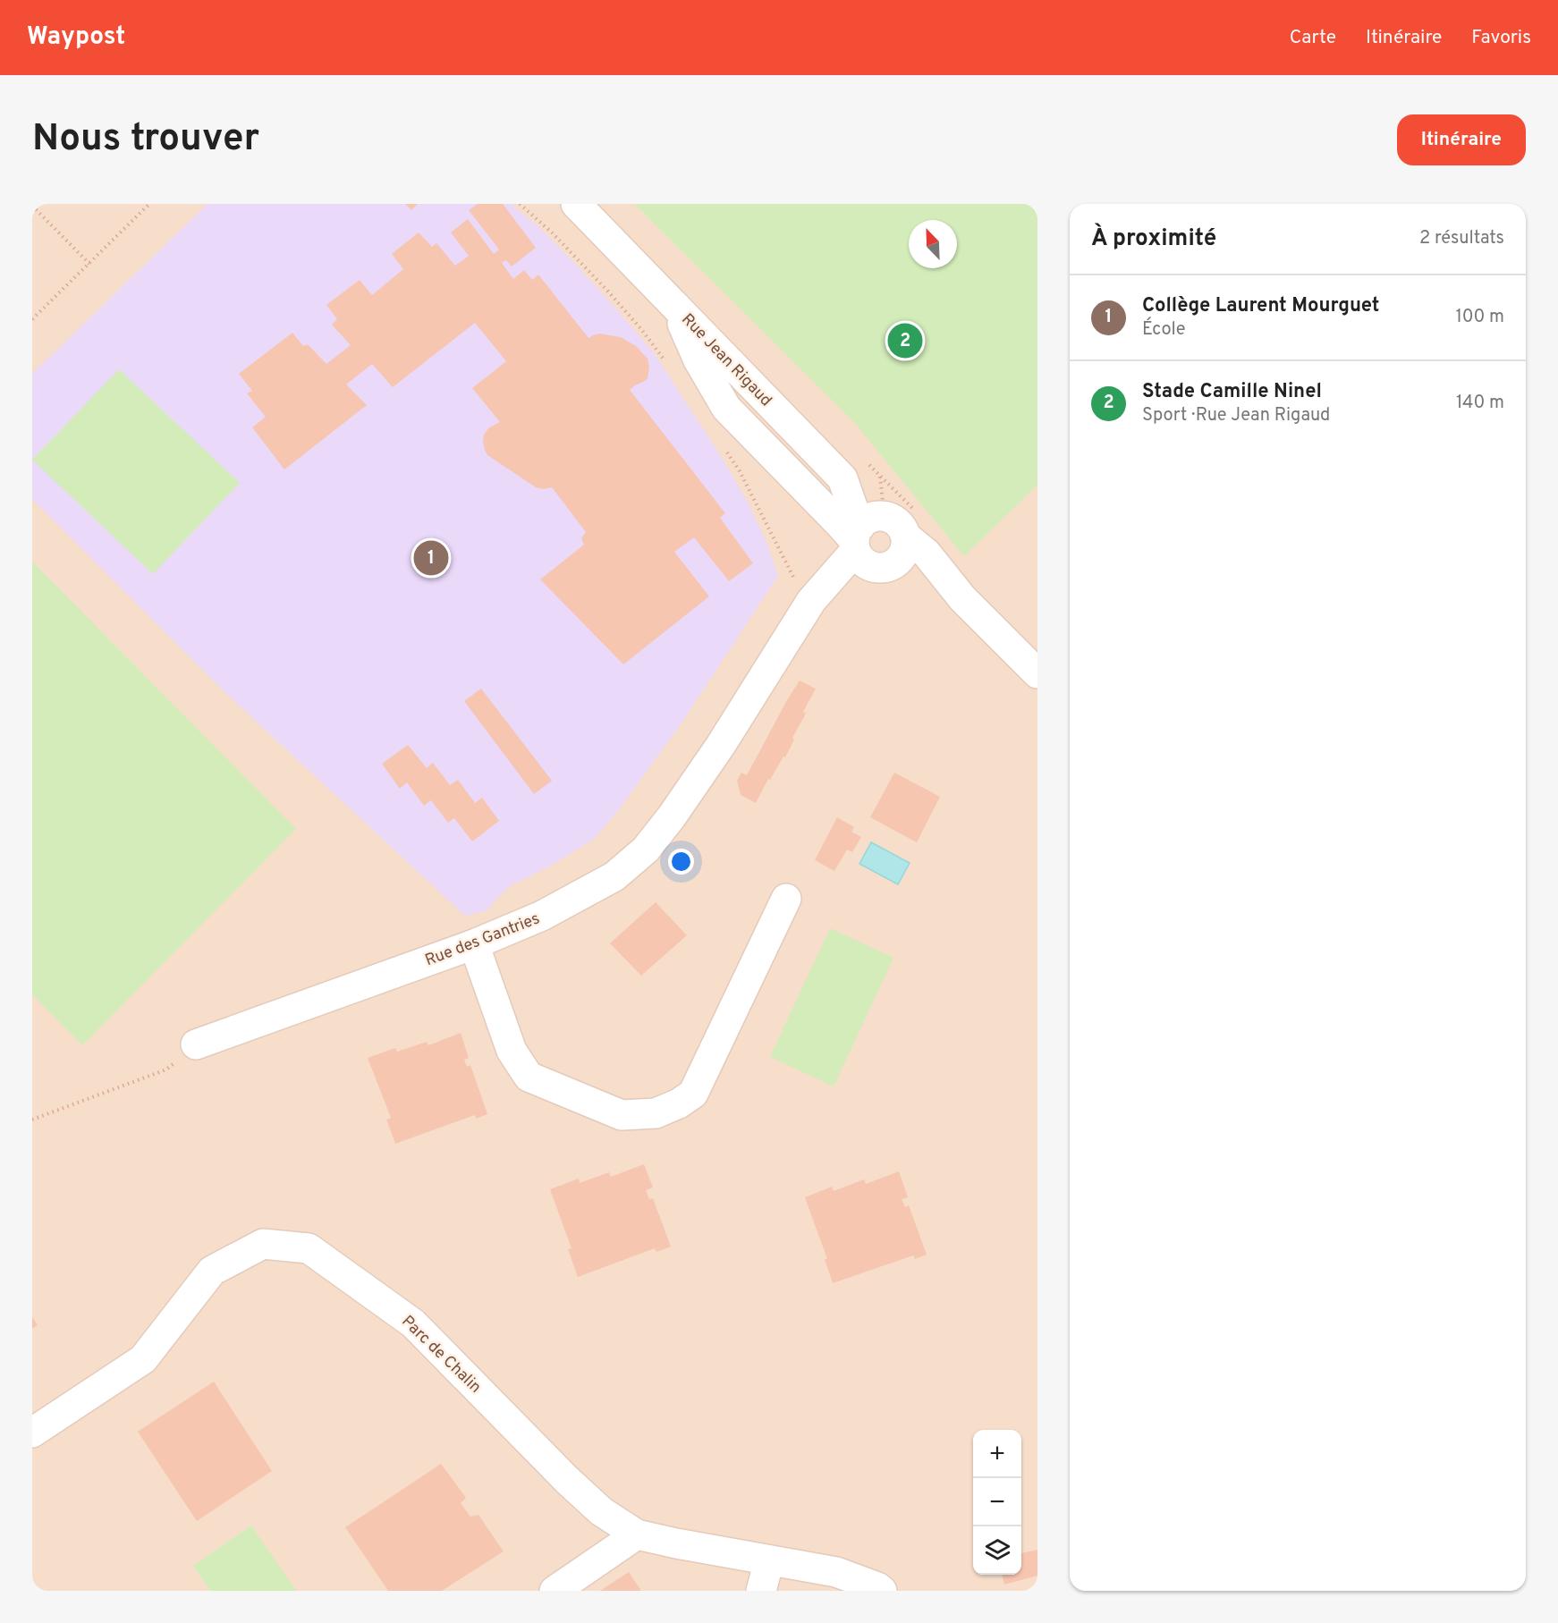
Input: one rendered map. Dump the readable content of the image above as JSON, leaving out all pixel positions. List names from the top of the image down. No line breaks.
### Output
{"streets":{"street":["Rue Jean Rigaud","Rue des Gantries","Parc de Chalin"]},"crossings":[["Rue Jean Rigaud","Rue des Gantries"]],"north":"top left","page":{"header":"Waypost","nav":["Carte","Itinéraire","Favoris"],"buttons":"Itinéraire","title":"Nous trouver","heading":["À proximité","2 résultats"],"list":[{"mark":"1","name":"Collège Laurent Mourguet","note":"École","value":"100 m"},{"mark":"2","name":"Stade Camille Ninel","note":"Sport · Rue Jean Rigaud","value":"140 m"}],"pins":["2","1"],"map_buttons":["+","−"]}}
